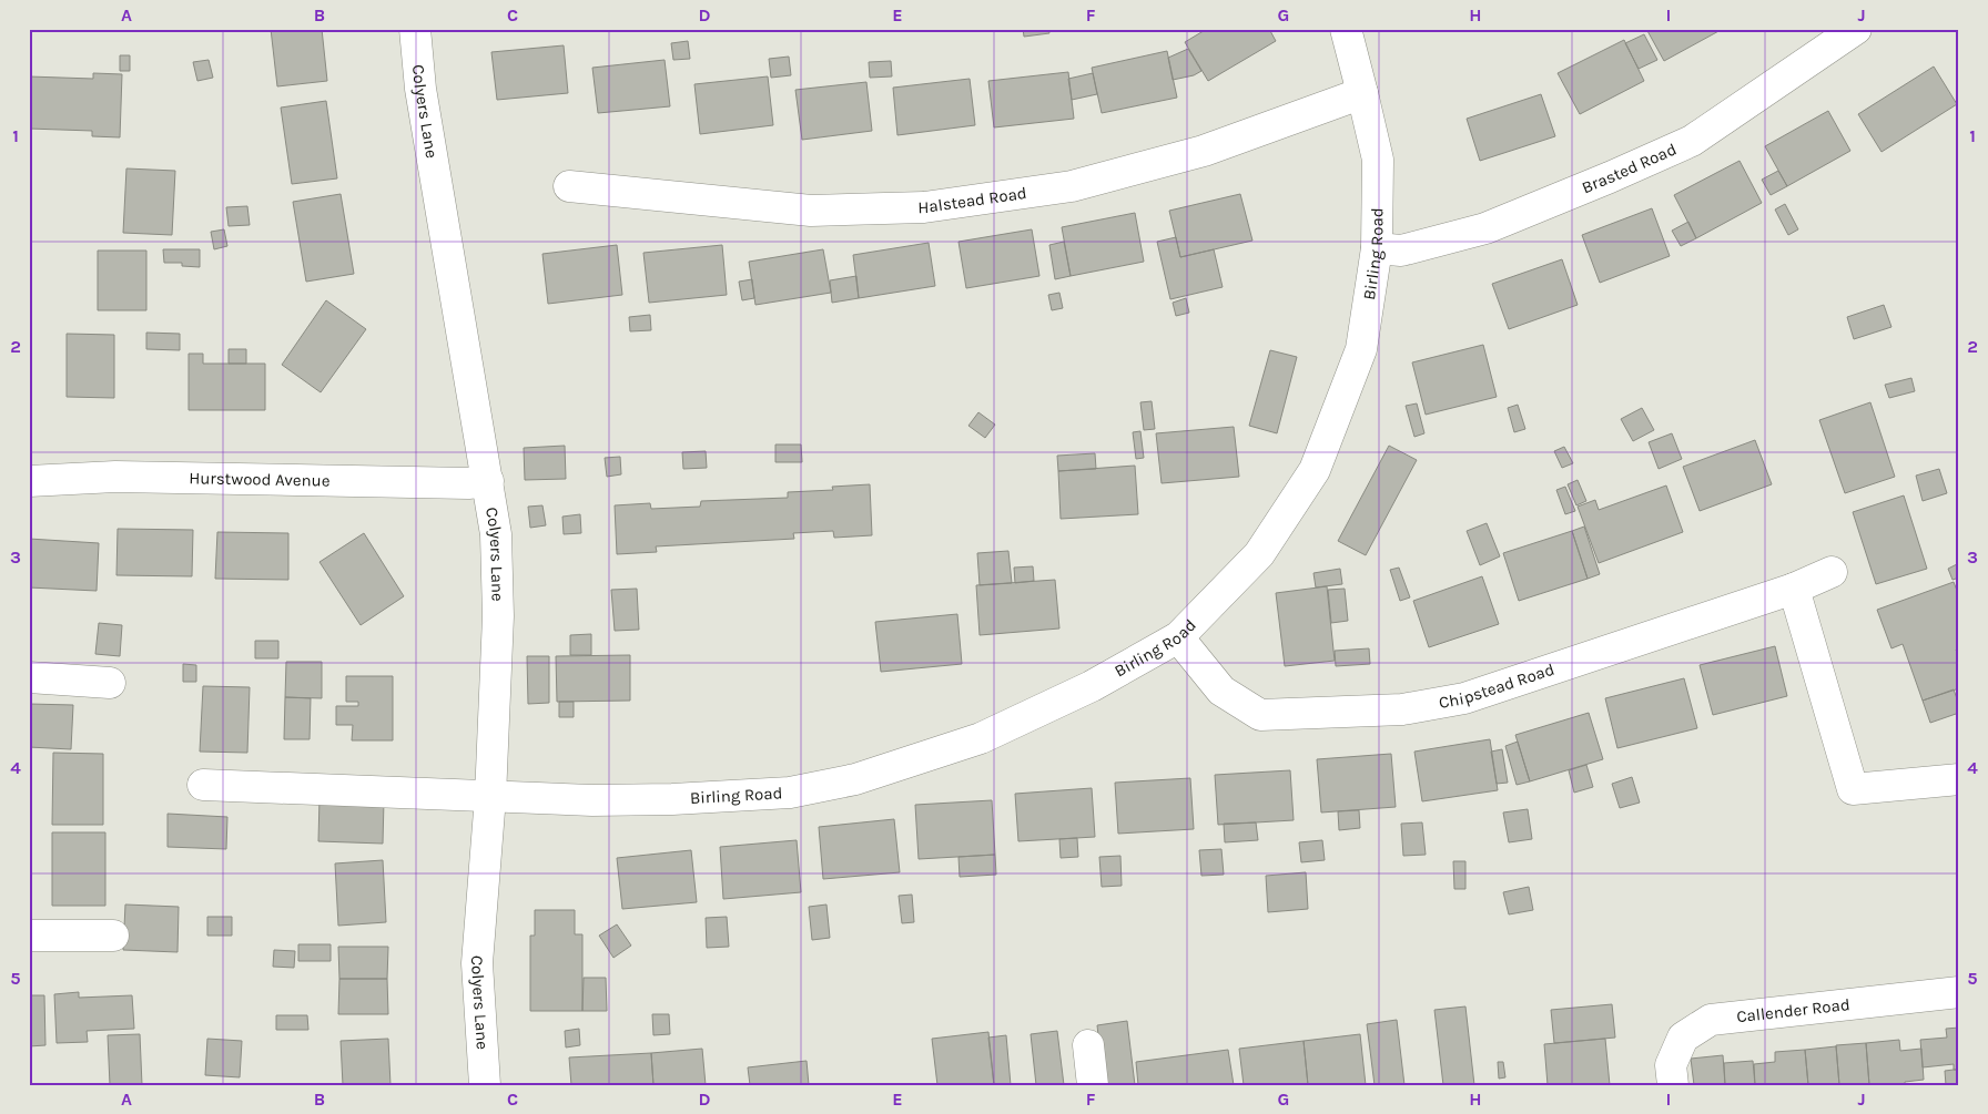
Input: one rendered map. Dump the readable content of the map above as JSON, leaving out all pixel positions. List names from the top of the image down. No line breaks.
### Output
{"streets":{"street":["Colyers Lane","Brasted Road","Halstead Road","Birling Road","Hurstwood Avenue","Chipstead Road","Callender Road"]},"crossings":[["Colyers Lane","Birling Road"],["Colyers Lane","Hurstwood Avenue"],["Brasted Road","Birling Road"],["Halstead Road","Birling Road"],["Birling Road","Chipstead Road"]],"grid":{"columns":["A","B","C","D","E","F","G","H","I","J"],"rows":["1","2","3","4","5"]}}
